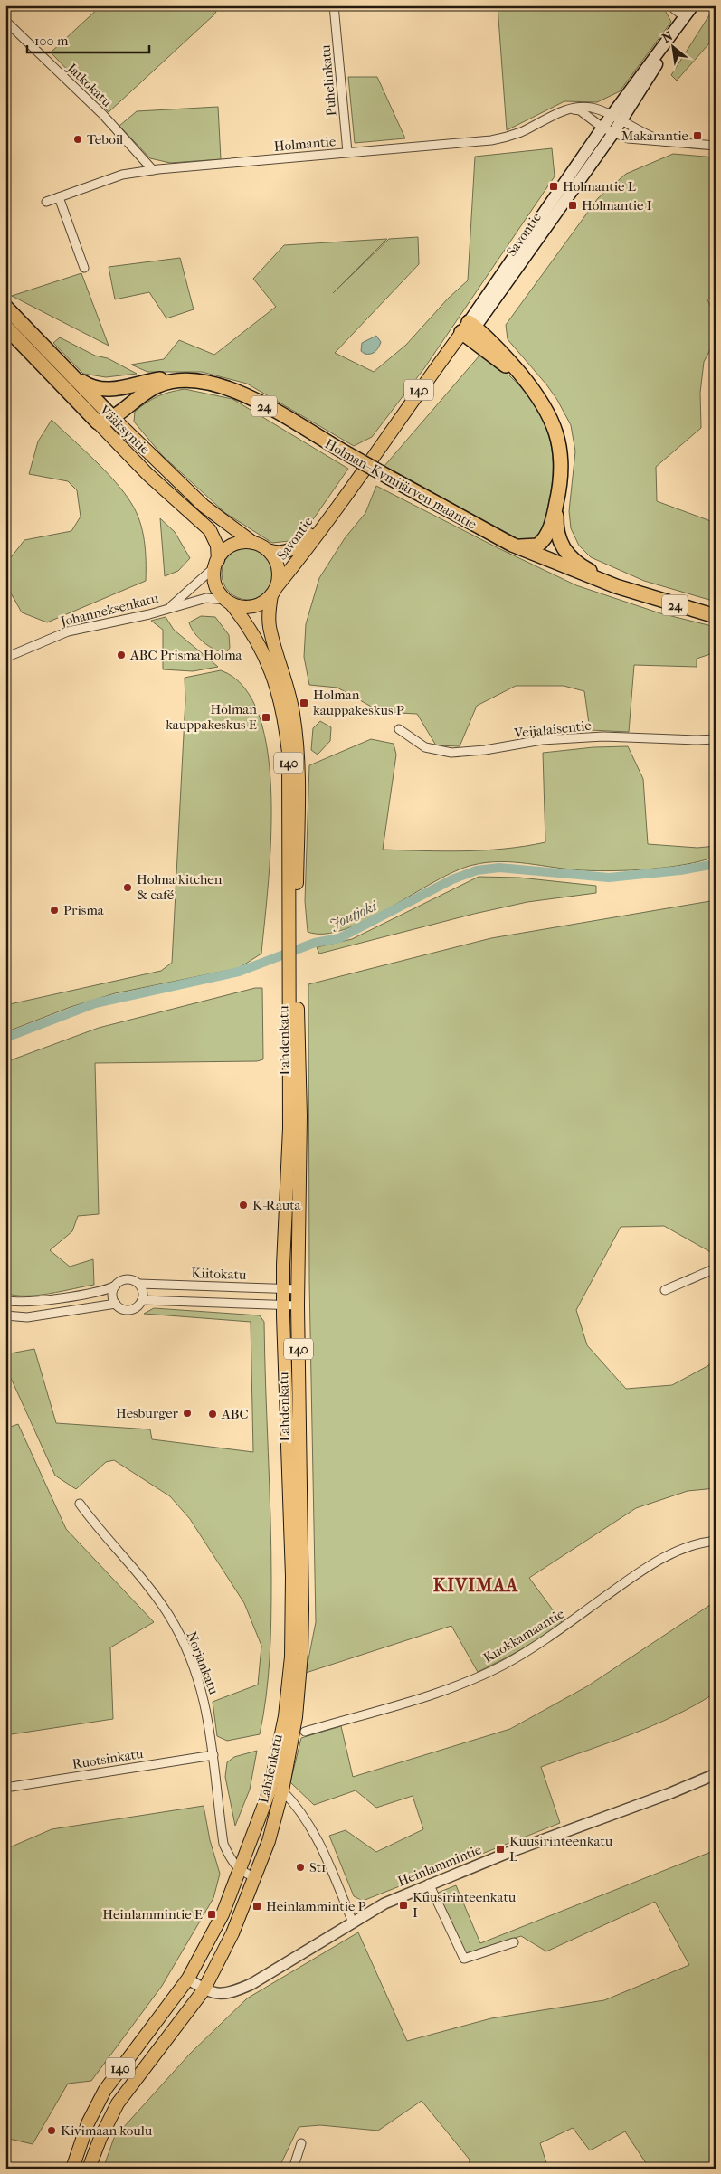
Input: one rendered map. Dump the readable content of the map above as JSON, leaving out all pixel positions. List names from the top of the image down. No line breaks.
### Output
{"streets":{"highway":["24","Vääksyntie","Holman–Kymijärven maantie"],"main road":["Savontie","140","Lahdenkatu"],"street":["Puhelinkatu","Jatkokatu","Holmantie","Johanneksenkatu","Veijalaisentie","Kiitokatu","Kuokkamaantie","Norjankatu","Ruotsinkatu","Heinlammintie"]},"crossings":[["Puhelinkatu","Holmantie"],["Jatkokatu","Holmantie"],["Holmantie","Savontie"],["Savontie","140"],["Savontie","Vääksyntie"],["Savontie","Johanneksenkatu"],["Savontie","Lahdenkatu"],["140","Vääksyntie"],["140","Johanneksenkatu"],["140","Lahdenkatu"],["24","Vääksyntie"],["24","Holman–Kymijärven maantie"],["Vääksyntie","Holman–Kymijärven maantie"],["Vääksyntie","Johanneksenkatu"],["Vääksyntie","Lahdenkatu"],["Johanneksenkatu","Lahdenkatu"],["Lahdenkatu","Kiitokatu"],["Lahdenkatu","Norjankatu"],["Lahdenkatu","Heinlammintie"],["Norjankatu","Ruotsinkatu"]],"districts":["KIVIMAA"],"water":["Joutjoki"],"places":{"transit":["Makarantie","Holmantie L","Holmantie I","Holman kauppakeskus P","Holman kauppakeskus E","Kuusirinteenkatu L","Kuusirinteenkatu I","Heinlammintie P","Heinlammintie E"],"other":["Teboil","ABC Prisma Holma","Holma kitchen & café","Prisma","K-Rauta","Hesburger","ABC","St1","Kivimaan koulu"]},"scale_bar":"100 m","north":"top left"}
